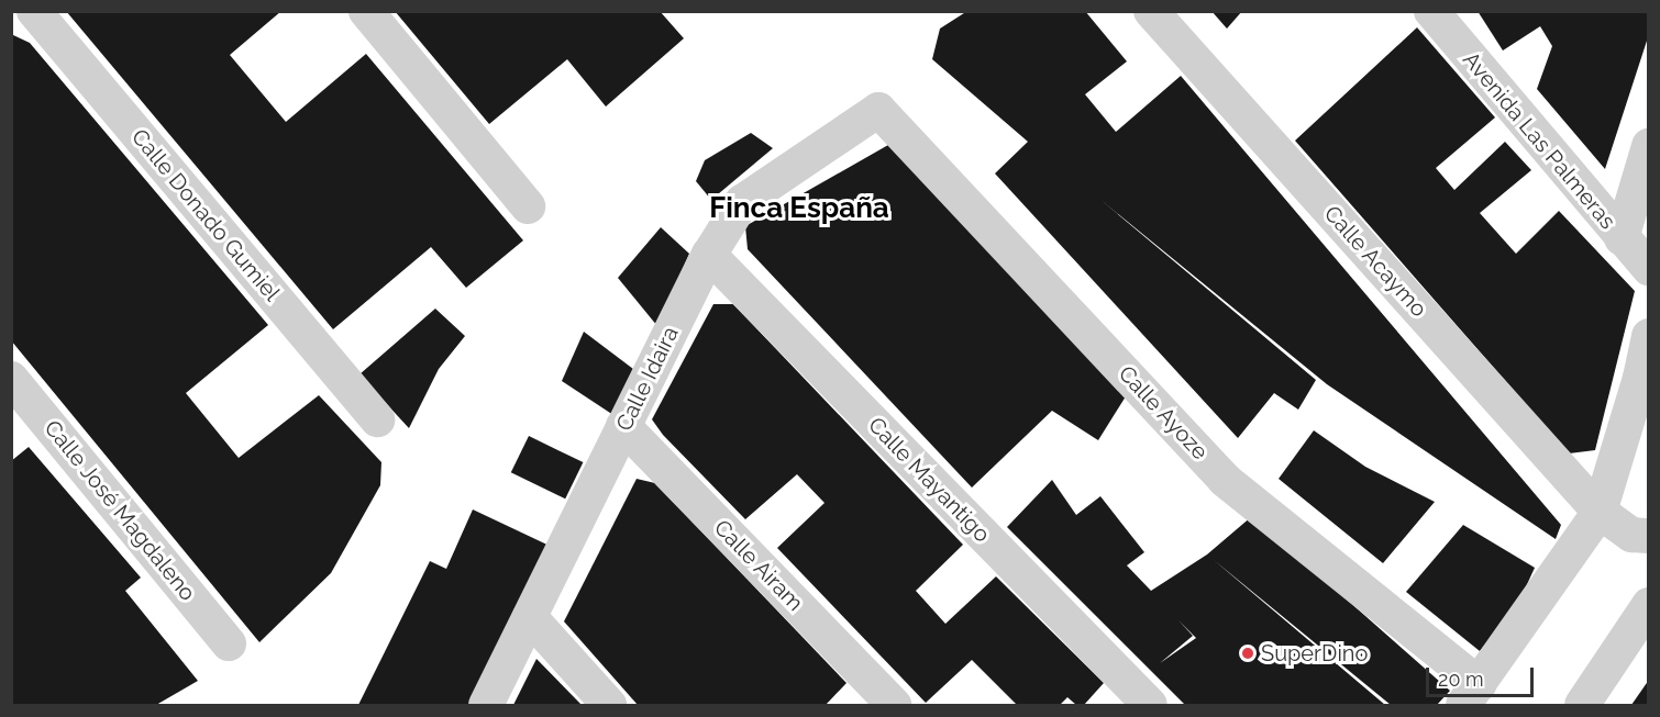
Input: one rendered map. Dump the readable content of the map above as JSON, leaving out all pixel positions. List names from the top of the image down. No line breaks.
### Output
{"streets":{"street":["Avenida Las Palmeras","Calle Donado Gumiel","Calle Acaymo","Calle Idaira","Calle Ayoze","Calle Mayantigo","Calle José Magdaleno","Calle Airam"]},"crossings":[["Calle Idaira","Calle Ayoze"],["Calle Idaira","Calle Mayantigo"],["Calle Idaira","Calle Airam"]],"districts":["Finca España"],"places":["SuperDino"],"scale_bar":"20 m"}
